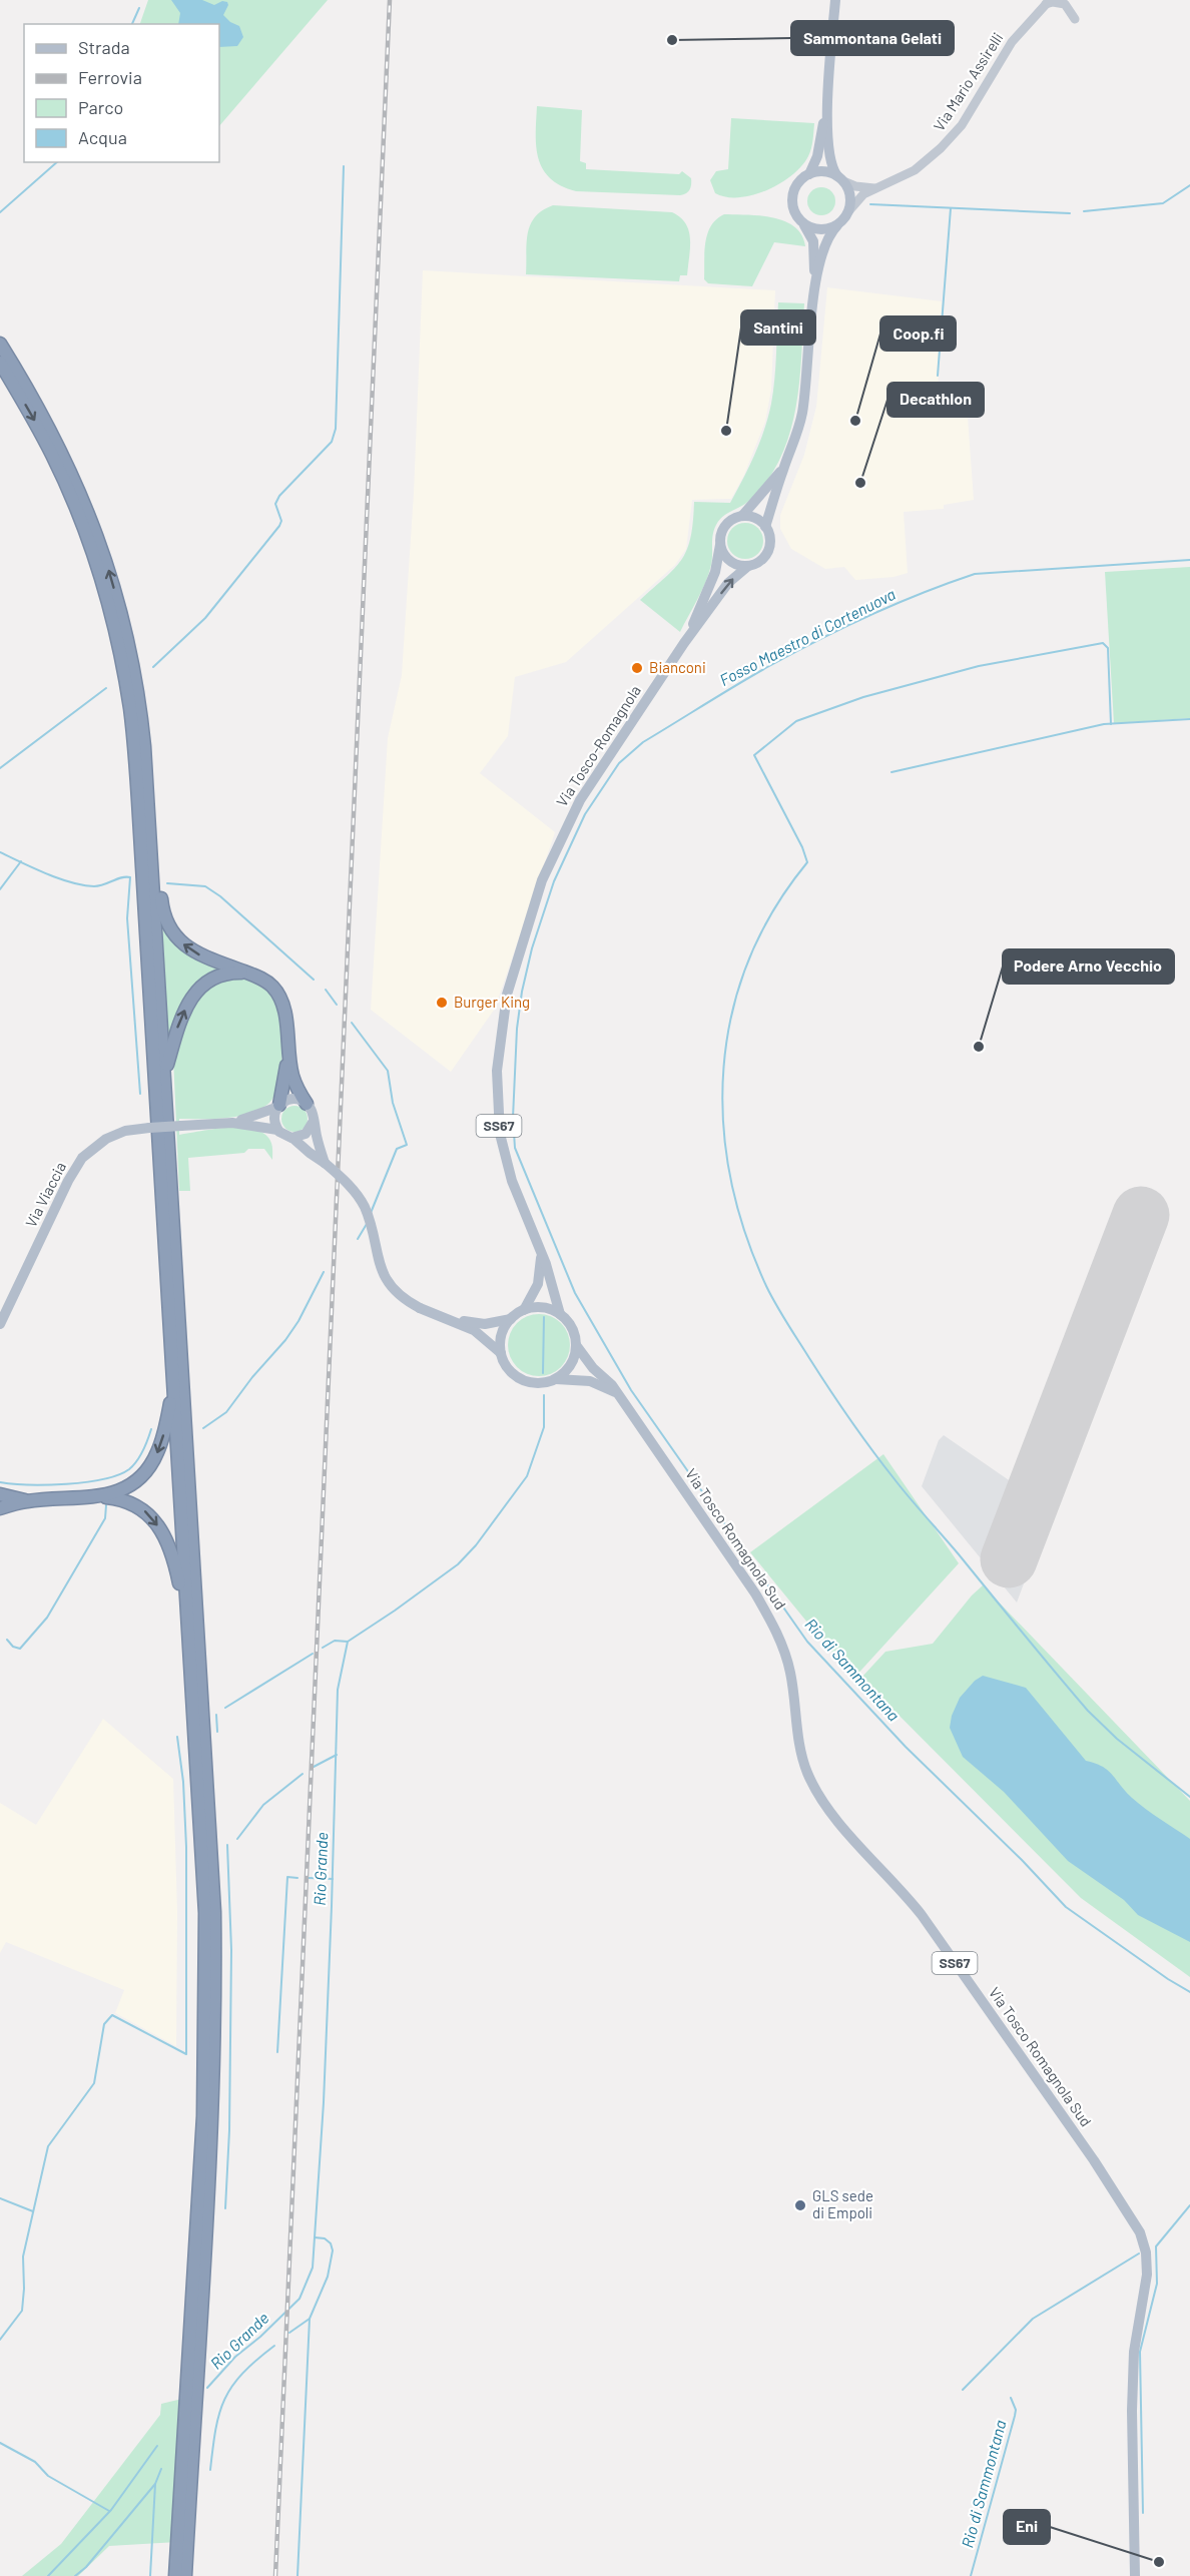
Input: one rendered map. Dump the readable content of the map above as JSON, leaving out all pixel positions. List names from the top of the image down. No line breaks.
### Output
{"streets":{"main road":["Via Tosco-Romagnola","SS67","Via Viaccia","Via Tosco Romagnola Sud"],"street":["Via Mario Assirelli"]},"crossings":[["Via Tosco-Romagnola","SS67"],["Via Tosco-Romagnola","Via Tosco Romagnola Sud"],["SS67","Via Tosco Romagnola Sud"]],"water":["Fosso Maestro di Cortenuova","Rio di Sammontana","Rio Grande"],"places":["Sammontana Gelati","Coop.fi","Santini","Decathlon","Bianconi","Burger King","Podere Arno Vecchio","GLS sede di Empoli","Eni"],"legend":["Strada","Ferrovia","Parco","Acqua"]}
